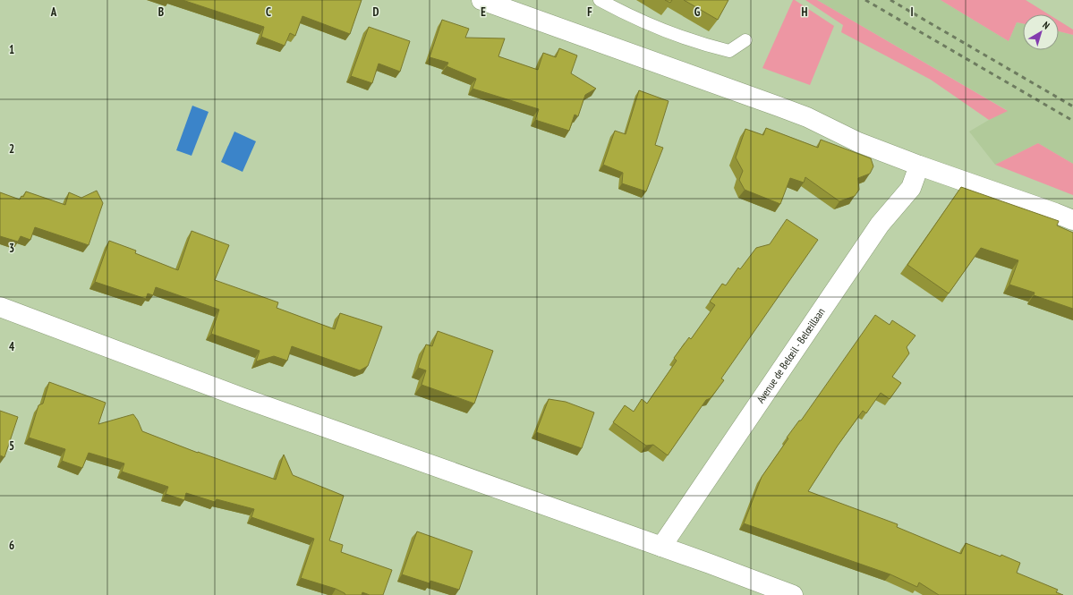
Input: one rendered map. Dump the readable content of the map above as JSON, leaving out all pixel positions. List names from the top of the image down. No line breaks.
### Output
{"streets":{"street":["Avenue de Belœil - Belœillaan"]},"north":"top right","grid":{"columns":["A","B","C","D","E","F","G","H","I"],"rows":["1","2","3","4","5","6"]}}
